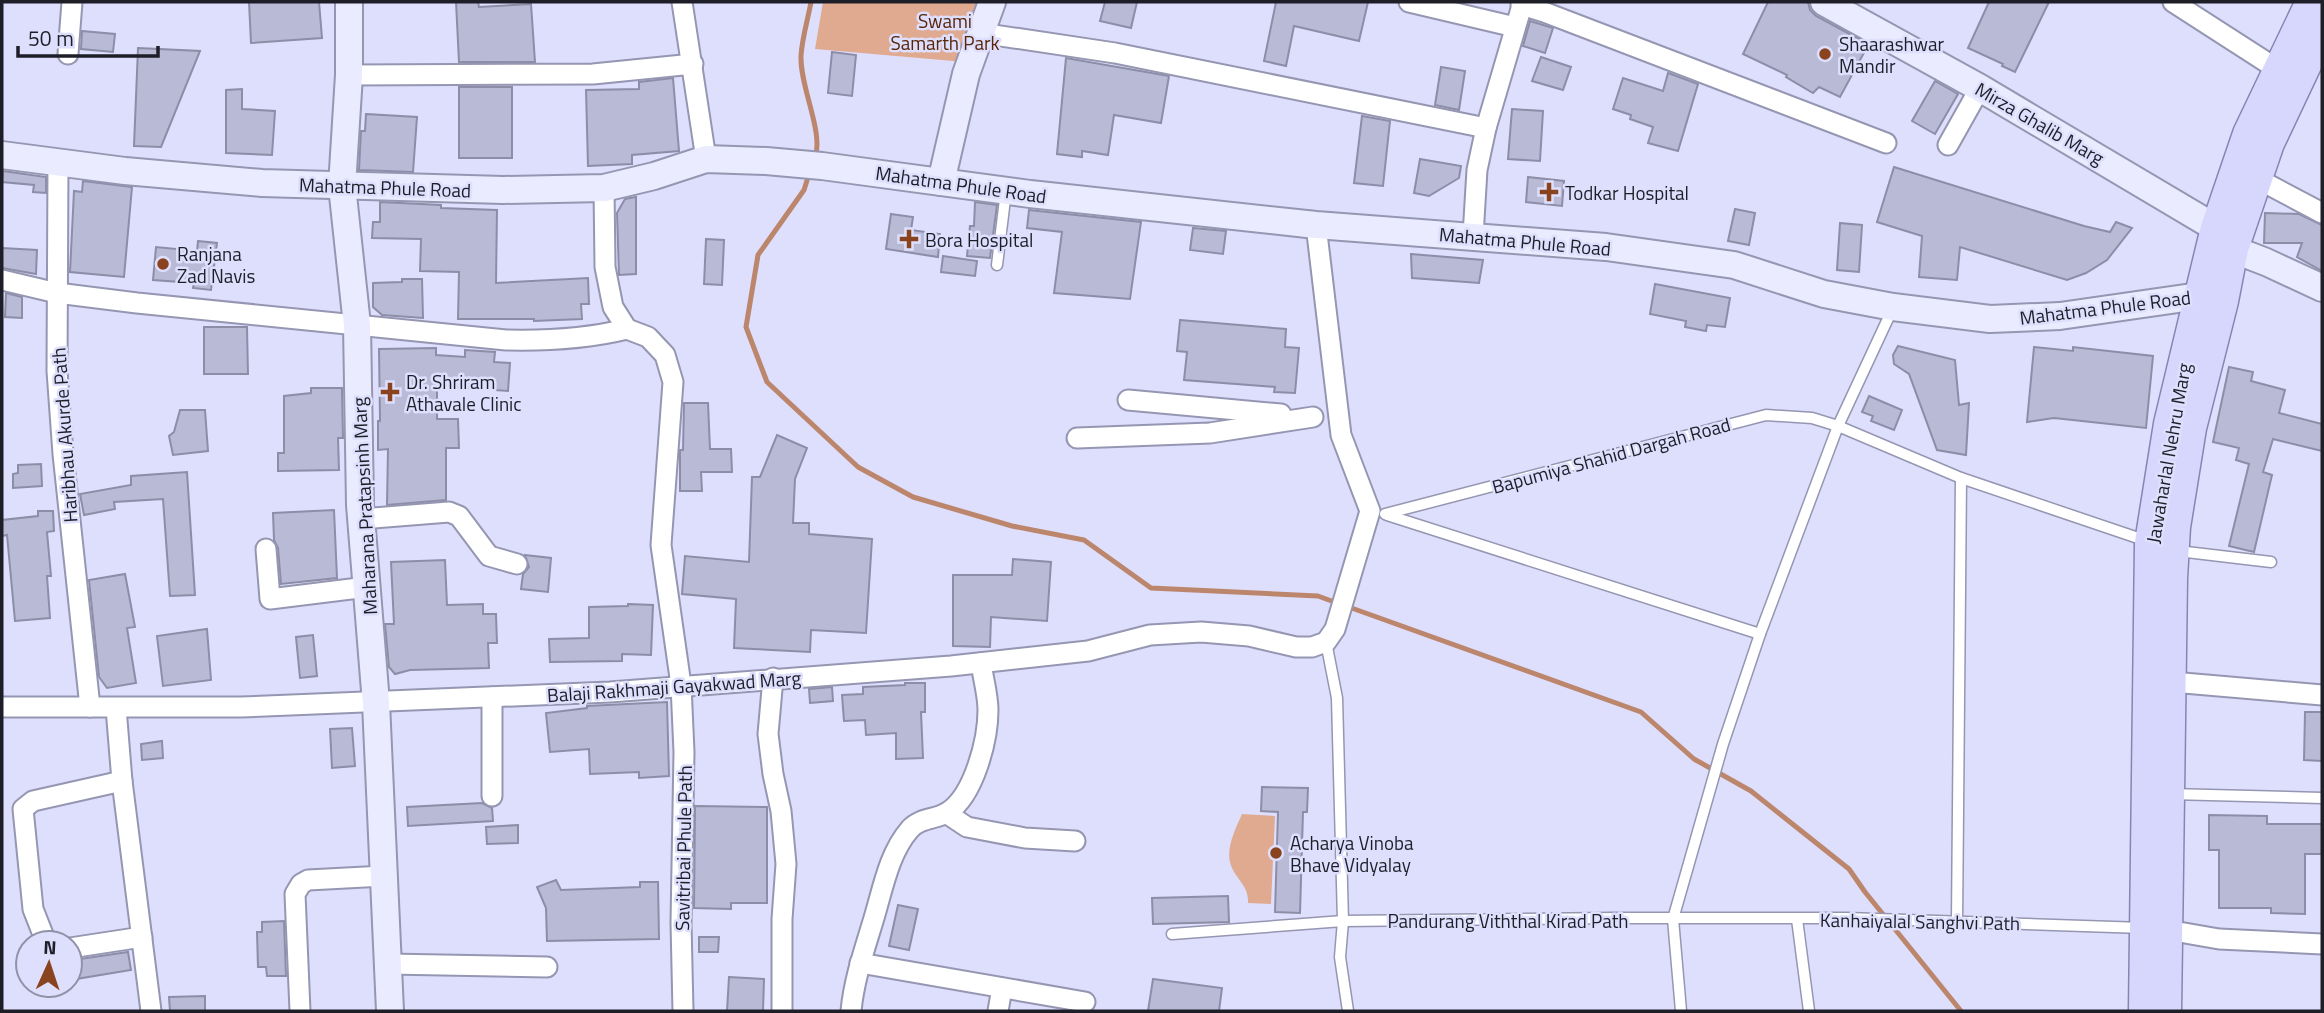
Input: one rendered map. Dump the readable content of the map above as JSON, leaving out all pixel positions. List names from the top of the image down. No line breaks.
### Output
{"streets":{"main road":["Jawaharlal Nehru Marg"],"street":["Mirza Ghalib Marg","Mahatma Phule Road","Haribhau Akurde Path","Maharana Pratapsinh Marg","Balaji Rakhmaji Gayakwad Marg","Savitribai Phule Path"],"lane":["Bapumiya Shahid Dargah Road","Pandurang Viththal Kirad Path","Kanhaiyalal Sanghvi Path"]},"crossings":[["Mirza Ghalib Marg","Jawaharlal Nehru Marg"],["Mahatma Phule Road","Haribhau Akurde Path"],["Mahatma Phule Road","Jawaharlal Nehru Marg"],["Mahatma Phule Road","Maharana Pratapsinh Marg"],["Haribhau Akurde Path","Balaji Rakhmaji Gayakwad Marg"],["Jawaharlal Nehru Marg","Bapumiya Shahid Dargah Road"],["Jawaharlal Nehru Marg","Kanhaiyalal Sanghvi Path"],["Maharana Pratapsinh Marg","Balaji Rakhmaji Gayakwad Marg"],["Balaji Rakhmaji Gayakwad Marg","Savitribai Phule Path"],["Pandurang Viththal Kirad Path","Kanhaiyalal Sanghvi Path"]],"parks":["Swami Samarth Park"],"places":{"other":["Shaarashwar Mandir","Ranjana Zad Navis","Acharya Vinoba Bhave Vidyalay"],"health":["Todkar Hospital","Bora Hospital","Dr. Shriram Athavale Clinic"]},"scale_bar":"50 m","north":"top"}
